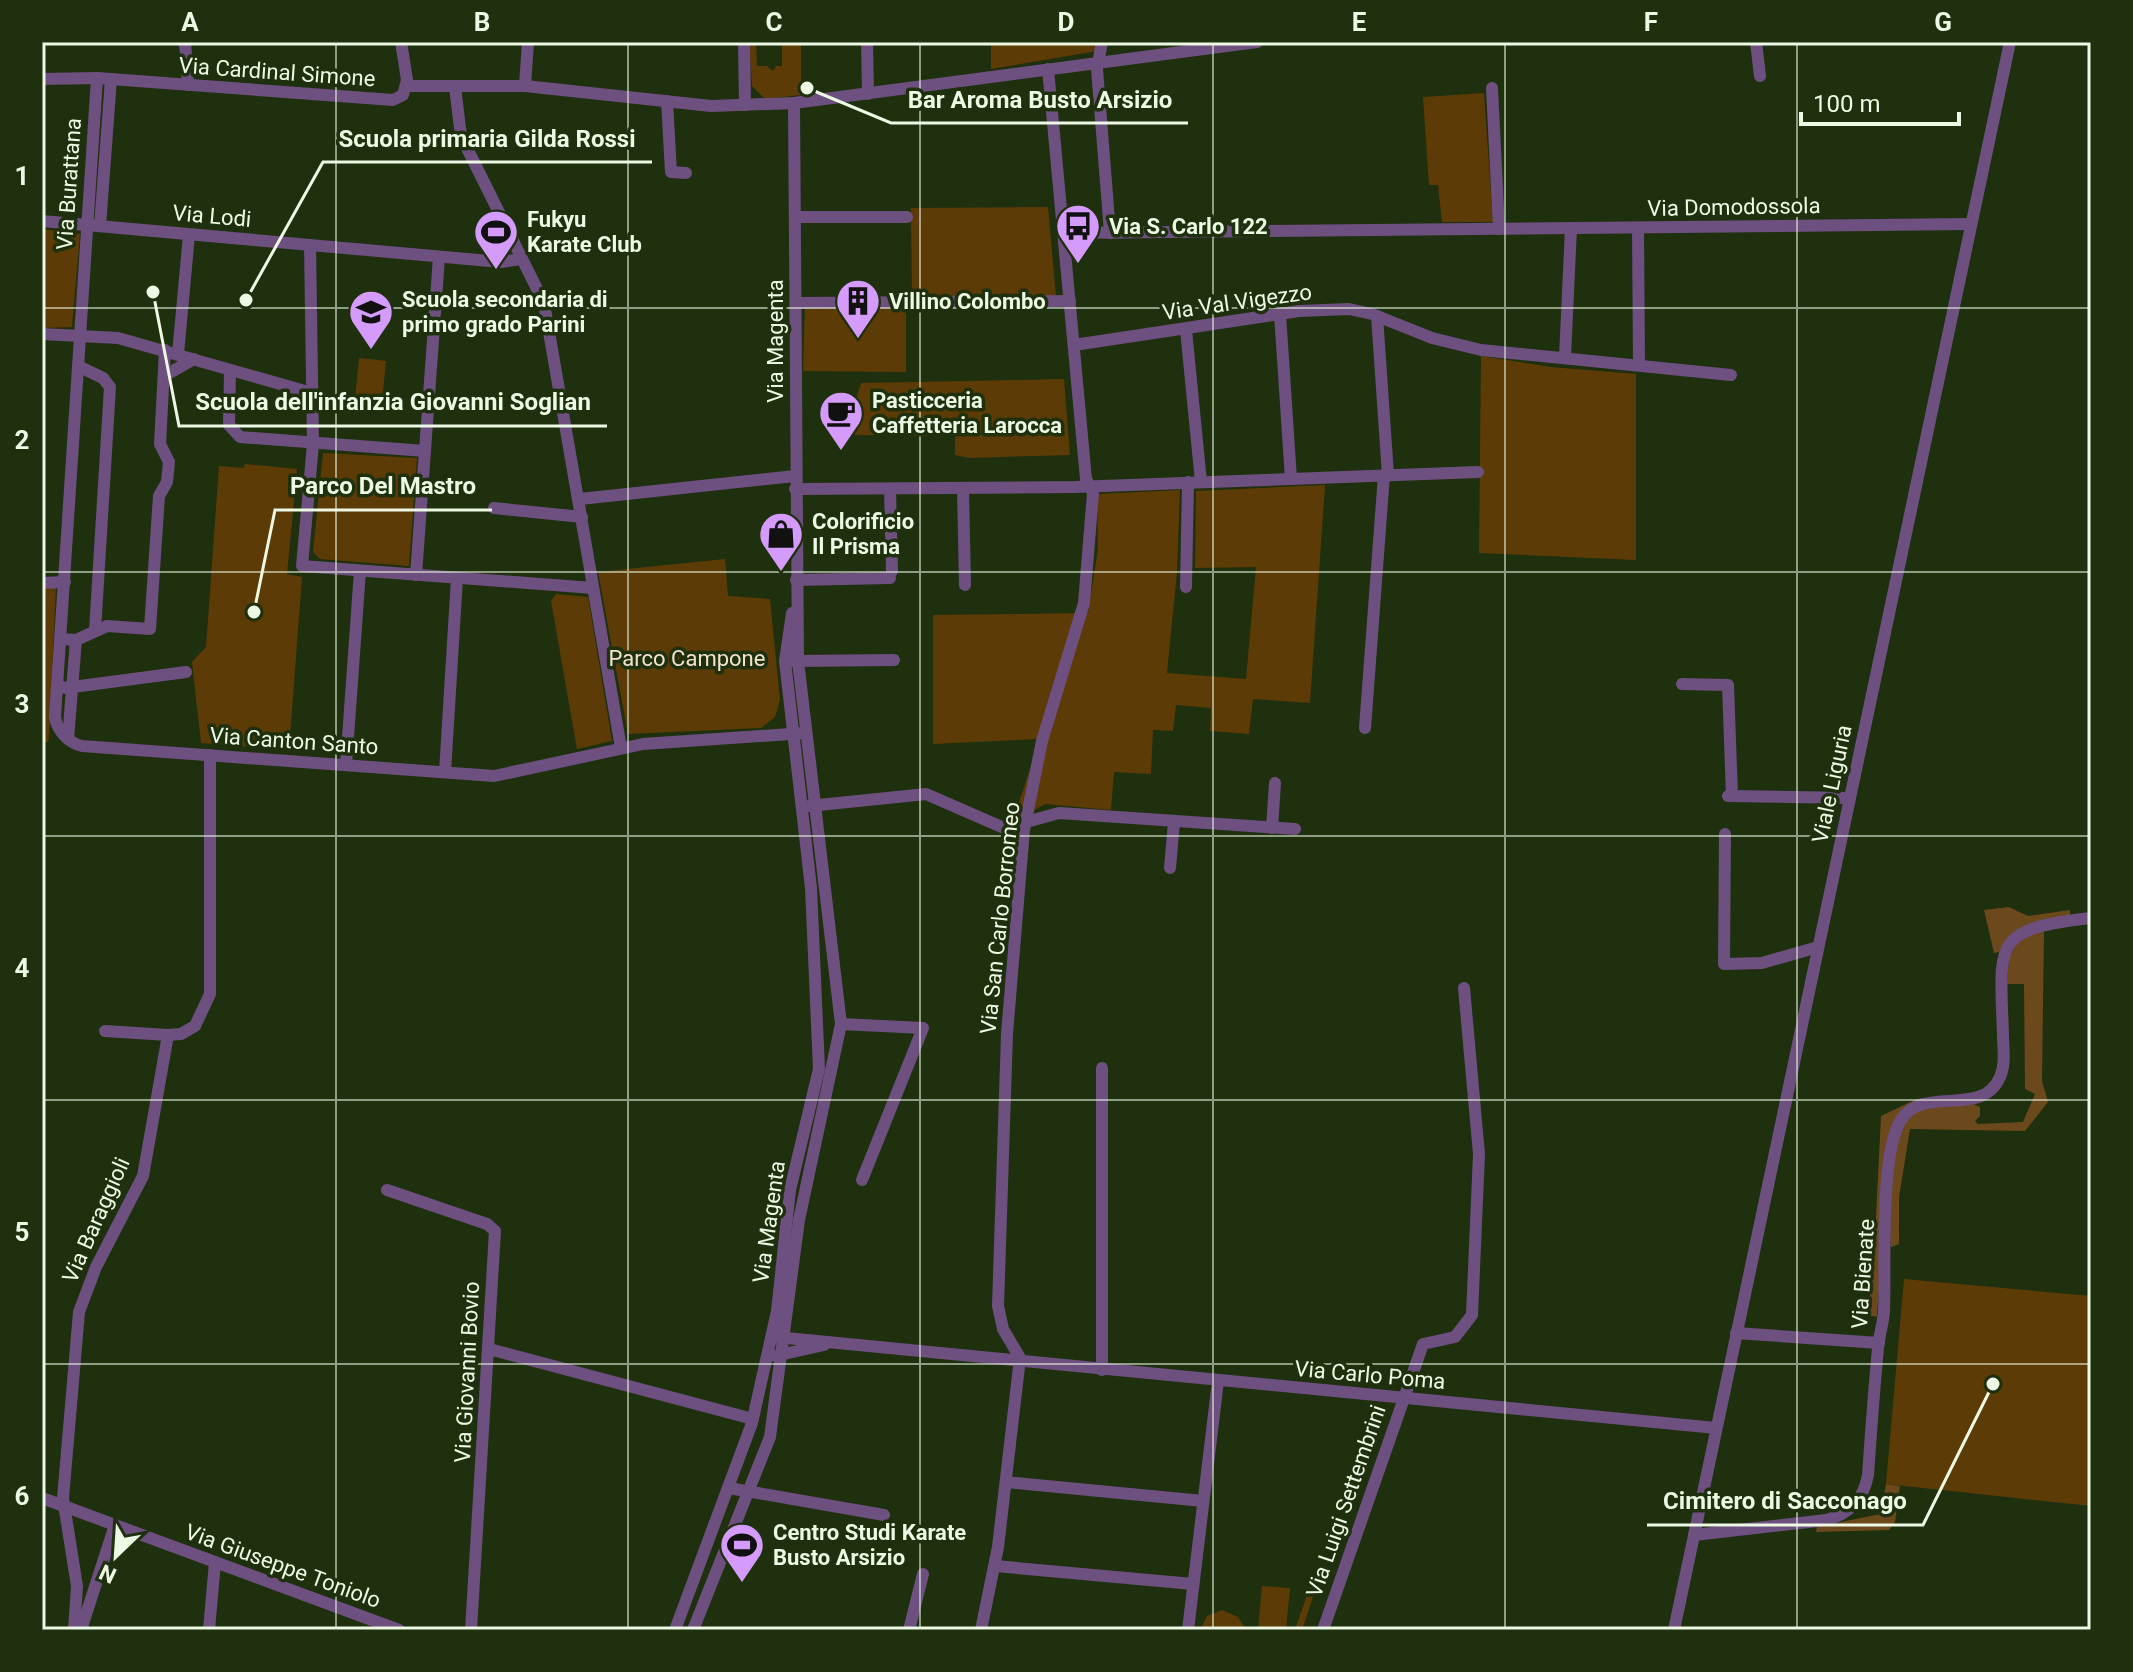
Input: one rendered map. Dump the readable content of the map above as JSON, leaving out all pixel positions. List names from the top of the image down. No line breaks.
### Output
{"streets":{"street":["Via Cardinal Simone","Via Burattana","Via Domodossola","Via Lodi","Via Val Vigezzo","Via Magenta","Via Canton Santo","Viale Liguria","Via San Carlo Borromeo","Via Baraggioli","Via Bienate","Via Giovanni Bovio","Via Carlo Poma","Via Luigi Settembrini","Via Giuseppe Toniolo"]},"crossings":[["Via Cardinal Simone","Via Burattana"],["Via Burattana","Via Lodi"],["Via Domodossola","Viale Liguria"],["Via Domodossola","Via San Carlo Borromeo"],["Via Val Vigezzo","Via San Carlo Borromeo"],["Via Magenta","Via Canton Santo"],["Via Magenta","Via Carlo Poma"],["Viale Liguria","Via Bienate"],["Viale Liguria","Via Carlo Poma"],["Via San Carlo Borromeo","Via Carlo Poma"],["Via Baraggioli","Via Giuseppe Toniolo"],["Via Carlo Poma","Via Luigi Settembrini"]],"parks":["Parco Campone"],"places":{"other":["Bar Aroma Busto Arsizio","Scuola dell'infanzia Giovanni Soglian","Scuola primaria Gilda Rossi","Parco Del Mastro","Cimitero di Sacconago"],"bus stop":["Via S. Carlo 122"],"sports":["Fukyu Karate Club","Centro Studi Karate Busto Arsizio"],"building":["Villino Colombo"],"school or university":["Scuola secondaria di primo grado Parini"],"cafe":["Pasticceria Caffetteria Larocca"],"shop":["Colorificio Il Prisma"]},"scale_bar":"100 m","north":"bottom left","grid":{"columns":["A","B","C","D","E","F","G"],"rows":["1","2","3","4","5","6"]}}
